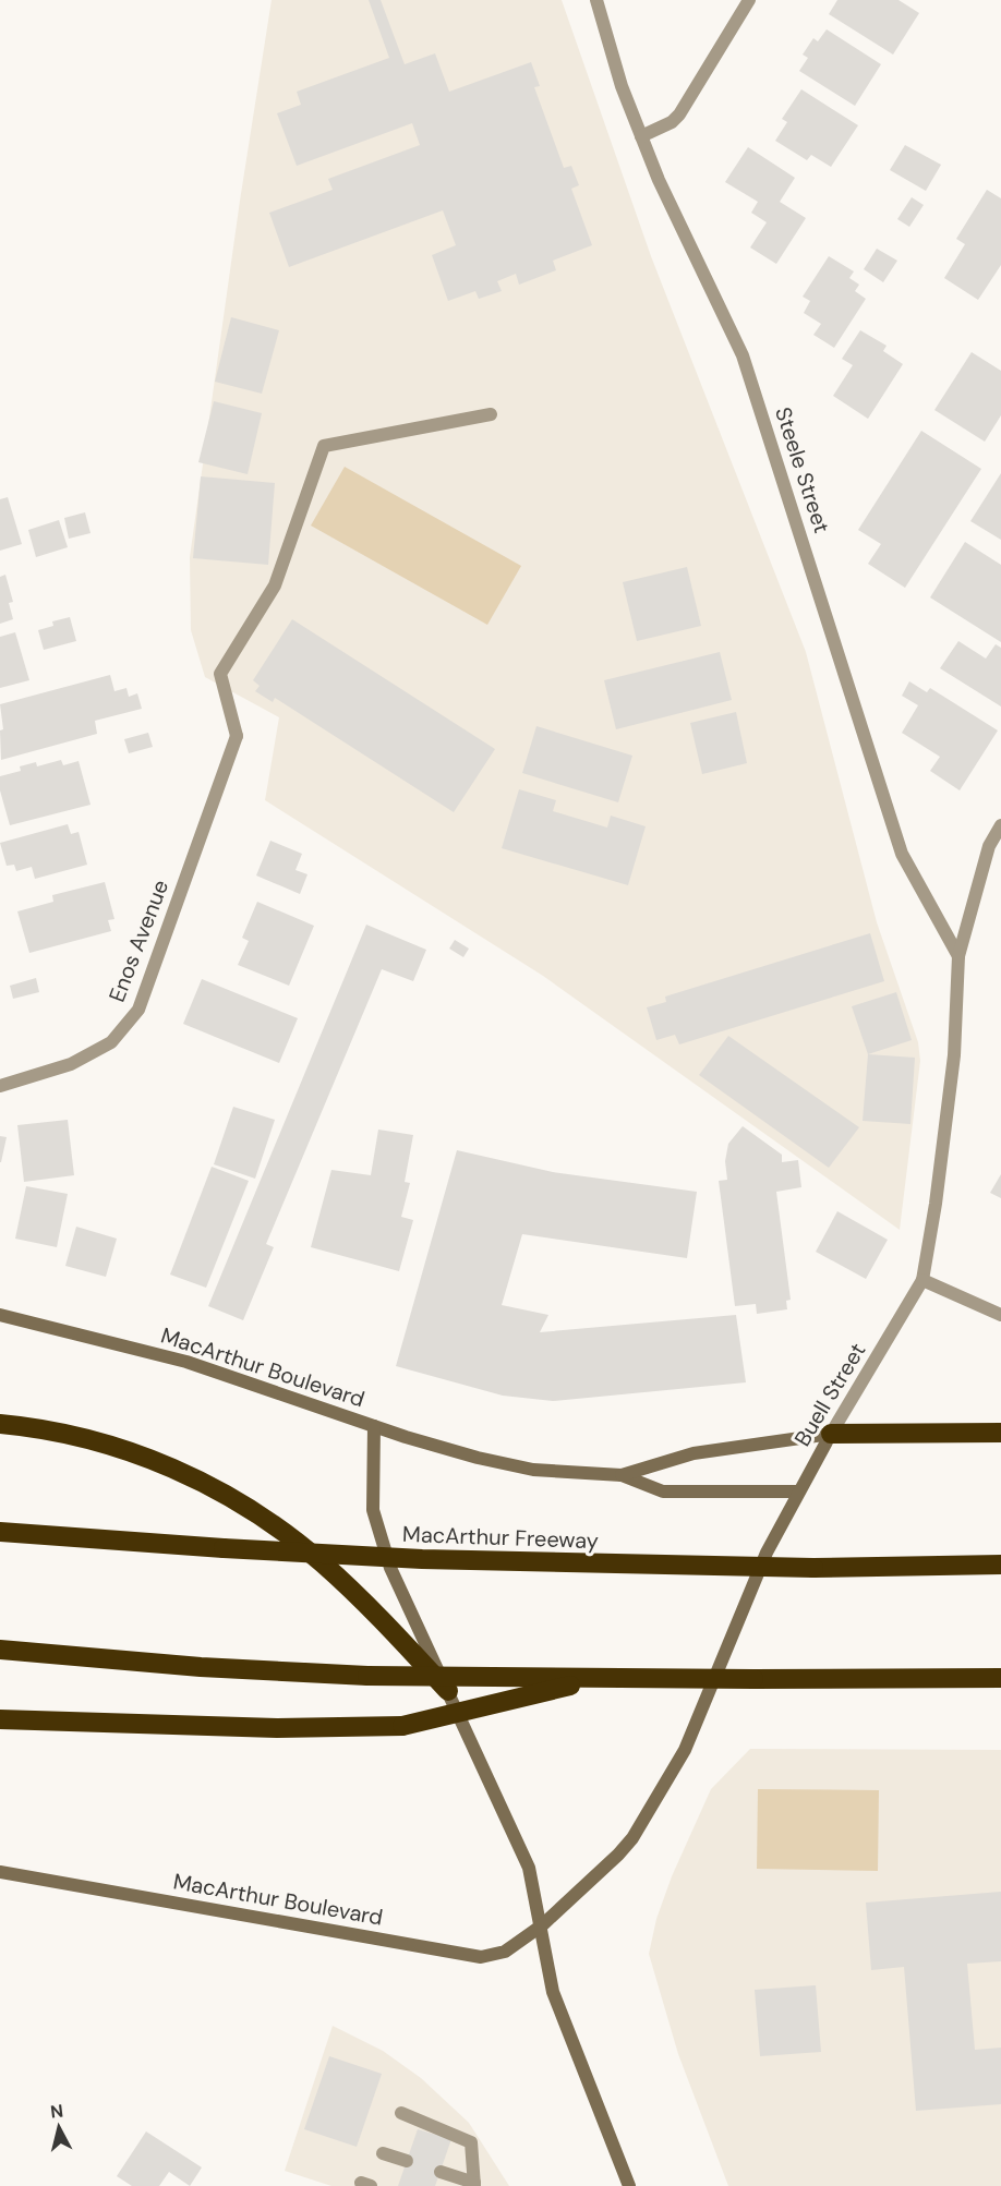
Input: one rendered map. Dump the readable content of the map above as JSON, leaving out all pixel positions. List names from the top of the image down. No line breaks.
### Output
{"streets":{"highway":["MacArthur Freeway"],"main road":["MacArthur Boulevard","Buell Street"],"street":["Steele Street","Enos Avenue"]},"crossings":[["Steele Street","Buell Street"],["MacArthur Boulevard","Buell Street"]],"north":"top"}
